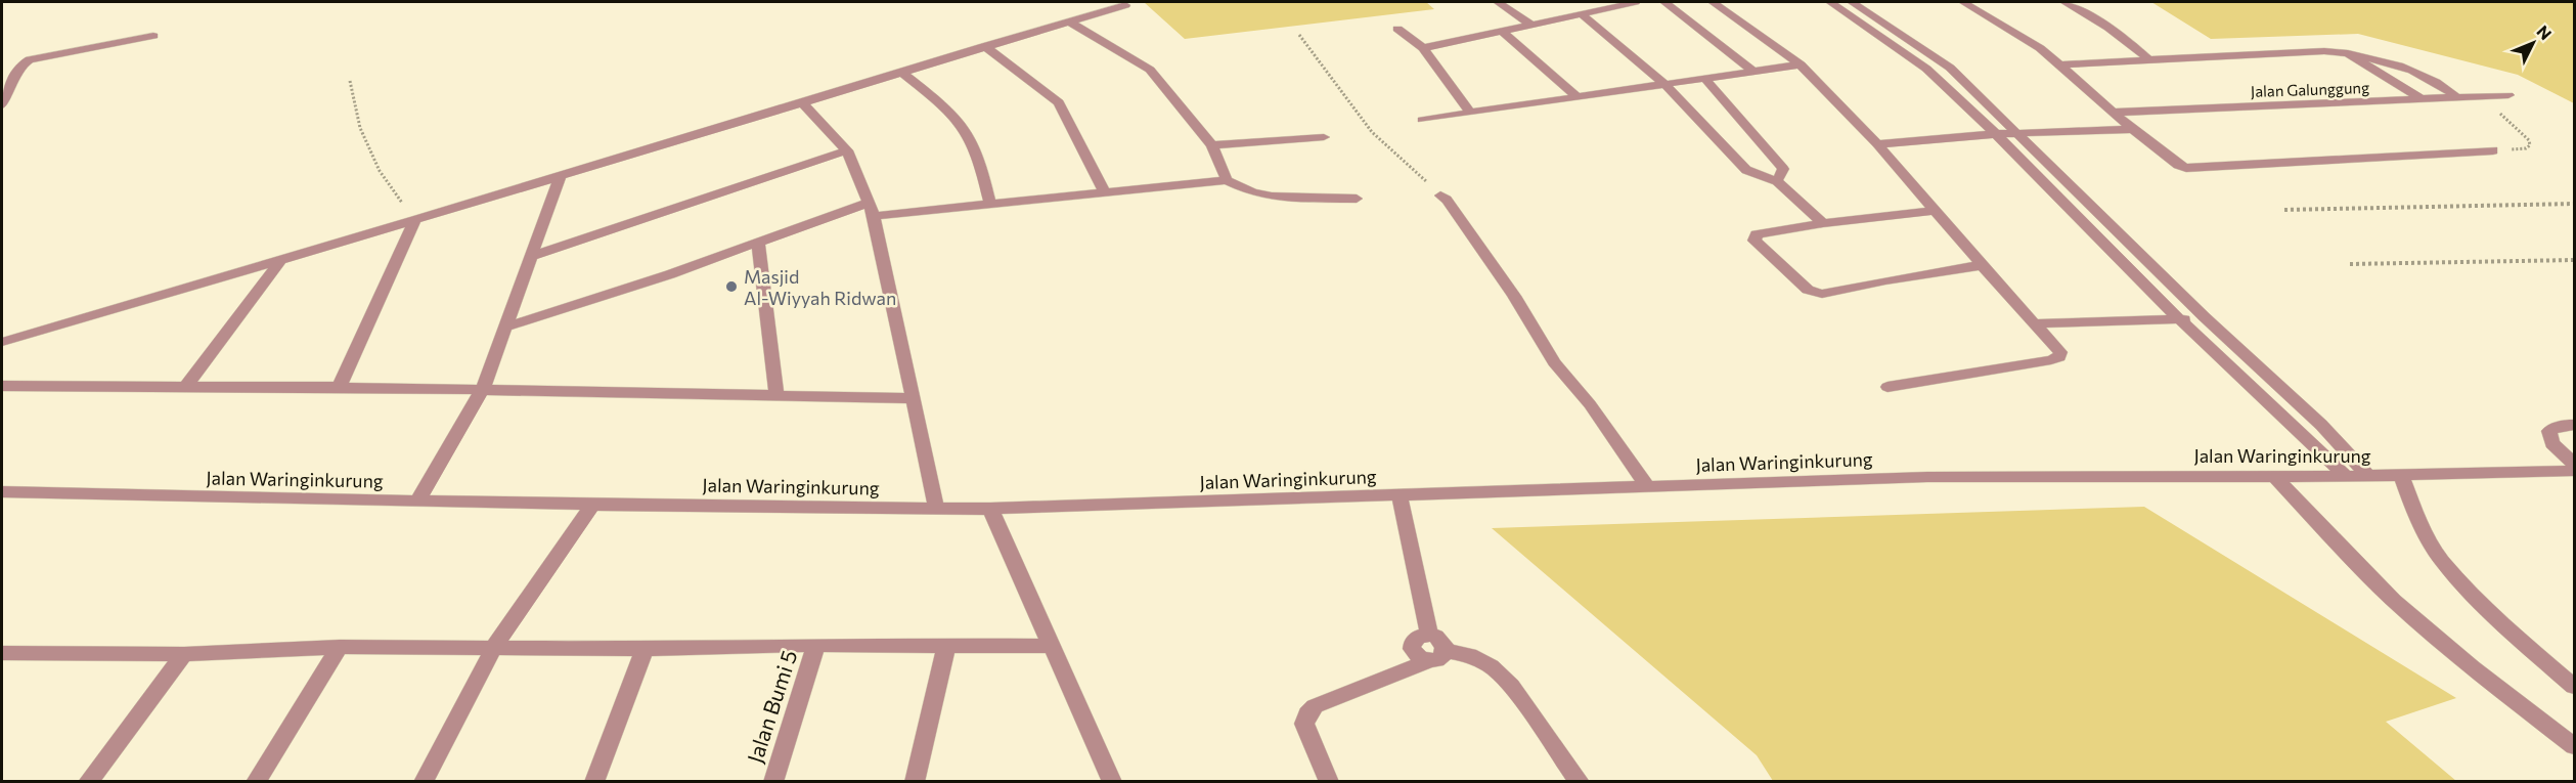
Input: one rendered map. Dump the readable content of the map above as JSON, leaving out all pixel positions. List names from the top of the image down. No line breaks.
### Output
{"streets":{"street":["Jalan Galunggung","Jalan Waringinkurung","Jalan Bumi 5"]},"places":["Masjid Al-Wiyyah Ridwan"],"north":"top right"}
